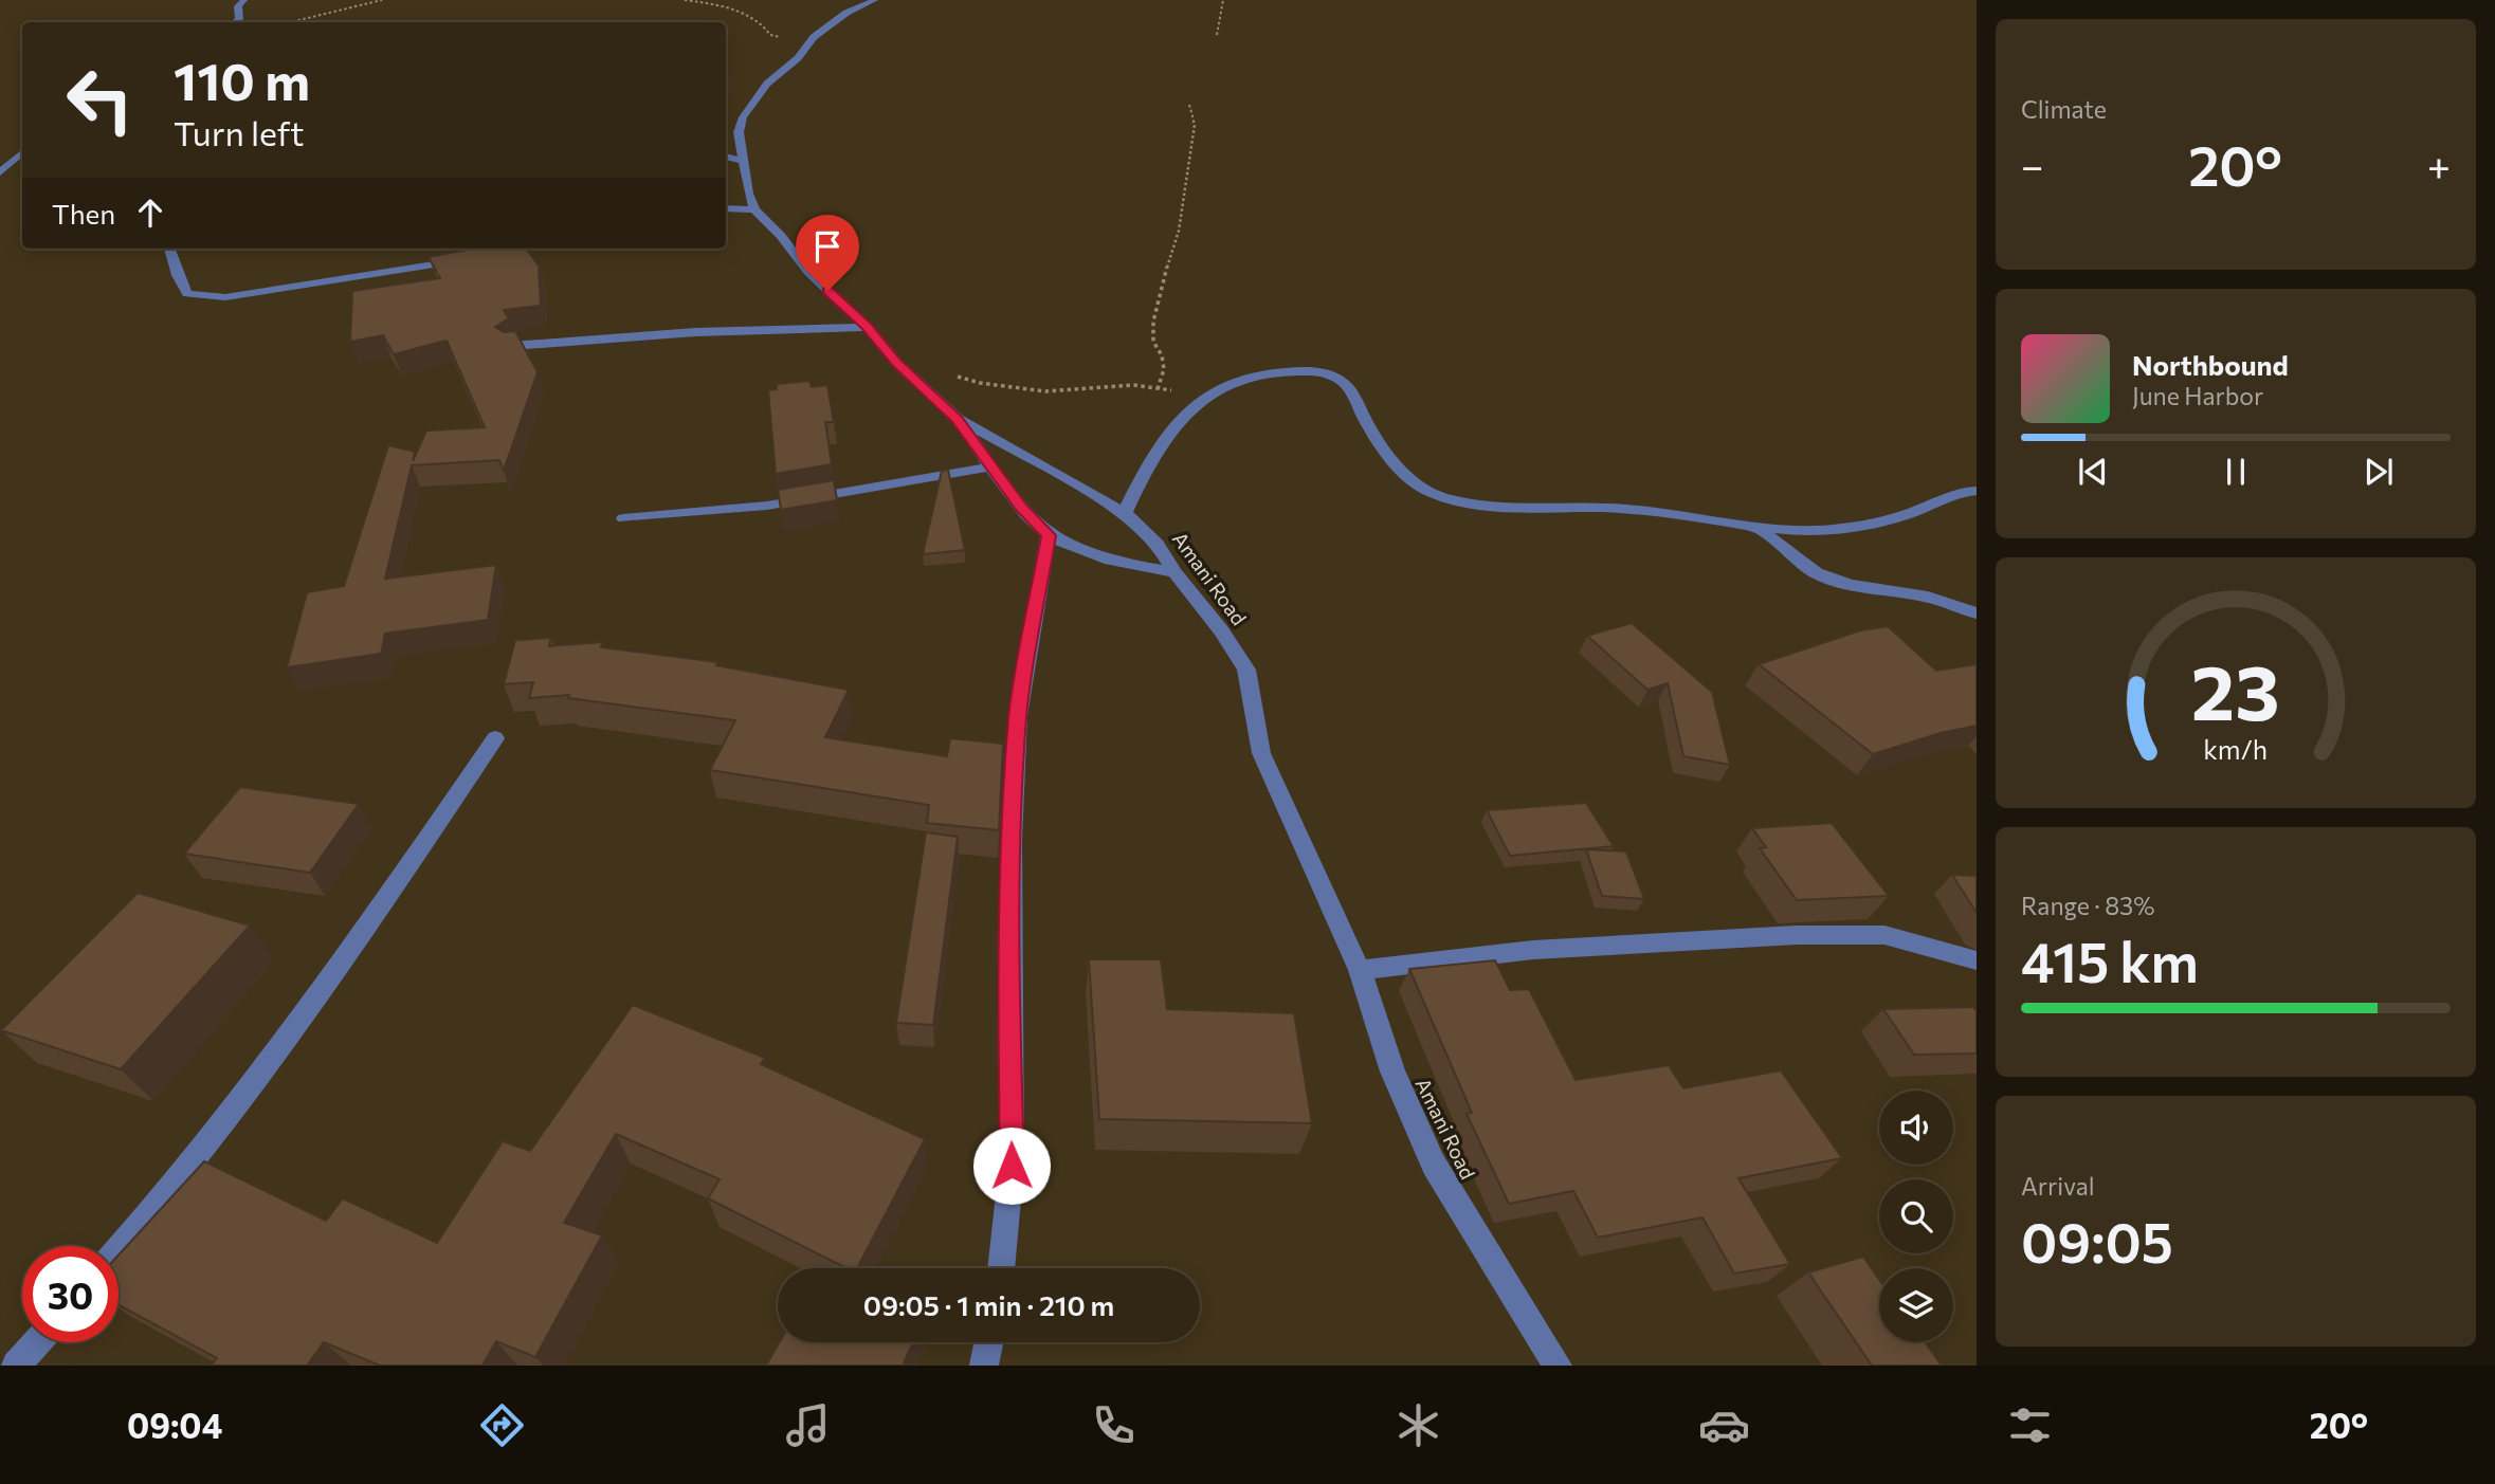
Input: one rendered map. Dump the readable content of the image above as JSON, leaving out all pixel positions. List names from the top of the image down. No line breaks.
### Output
{"streets":{"street":["Amani Road"]},"page":{"tile":["Climate",["Range · 83%","415 km"],["Arrival","09:05"]],"turn":["110 m","Turn left"],"heat":["−","20°","+"],"then":"Then","song":["Northbound","June Harbor"],"limit":"30","trip":"09:05 · 1 min · 210 m","tabs":["09:04","20°"],"gauge":["23","km/h"]}}
